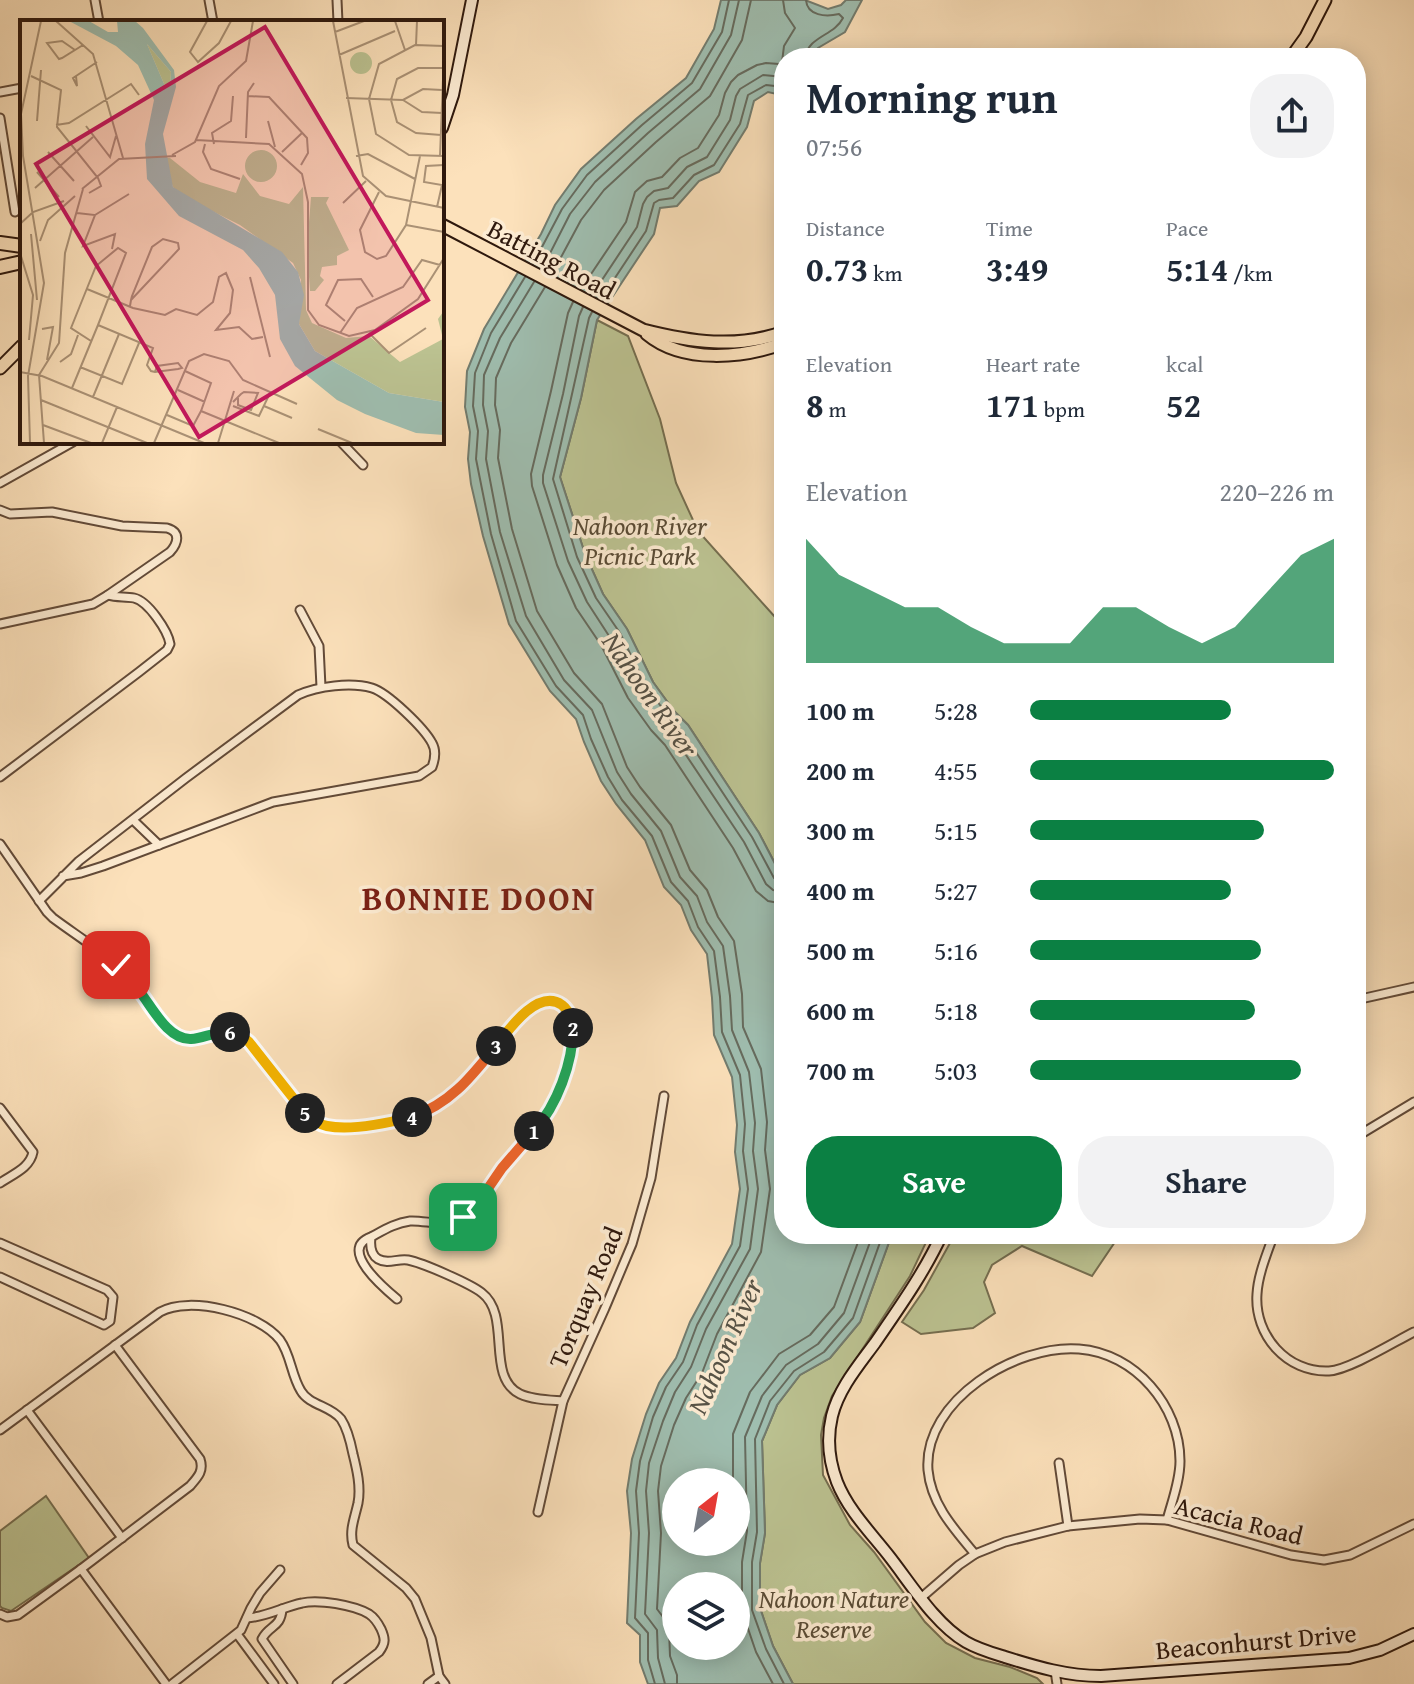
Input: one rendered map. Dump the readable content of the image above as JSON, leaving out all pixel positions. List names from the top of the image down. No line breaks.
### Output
{"streets":{"main road":["Batting Road"],"street":["Torquay Road","Acacia Road","Beaconhurst Drive"]},"crossings":[["Acacia Road","Beaconhurst Drive"]],"districts":["BONNIE DOON"],"water":["Nahoon River"],"parks":["Nahoon River Picnic Park","Nahoon Nature Reserve"],"north":"top right","page":{"heading":["Morning run","07:56"],"stats":[["Distance","0.73 km"],["Time","3:49"],["Pace","5:14 /km"],["Elevation","8 m"],["Heart rate","171 bpm"],["kcal","52"]],"chart":["Elevation","220–226 m"],"list":[{"name":"100 m","note":"5:28"},{"name":"200 m","note":"4:55"},{"name":"300 m","note":"5:15"},{"name":"400 m","note":"5:27"},{"name":"500 m","note":"5:16"},{"name":"600 m","note":"5:18"},{"name":"700 m","note":"5:03"}],"pins":["2","6","3","5","4","1"],"buttons":["Save","Share"]}}
